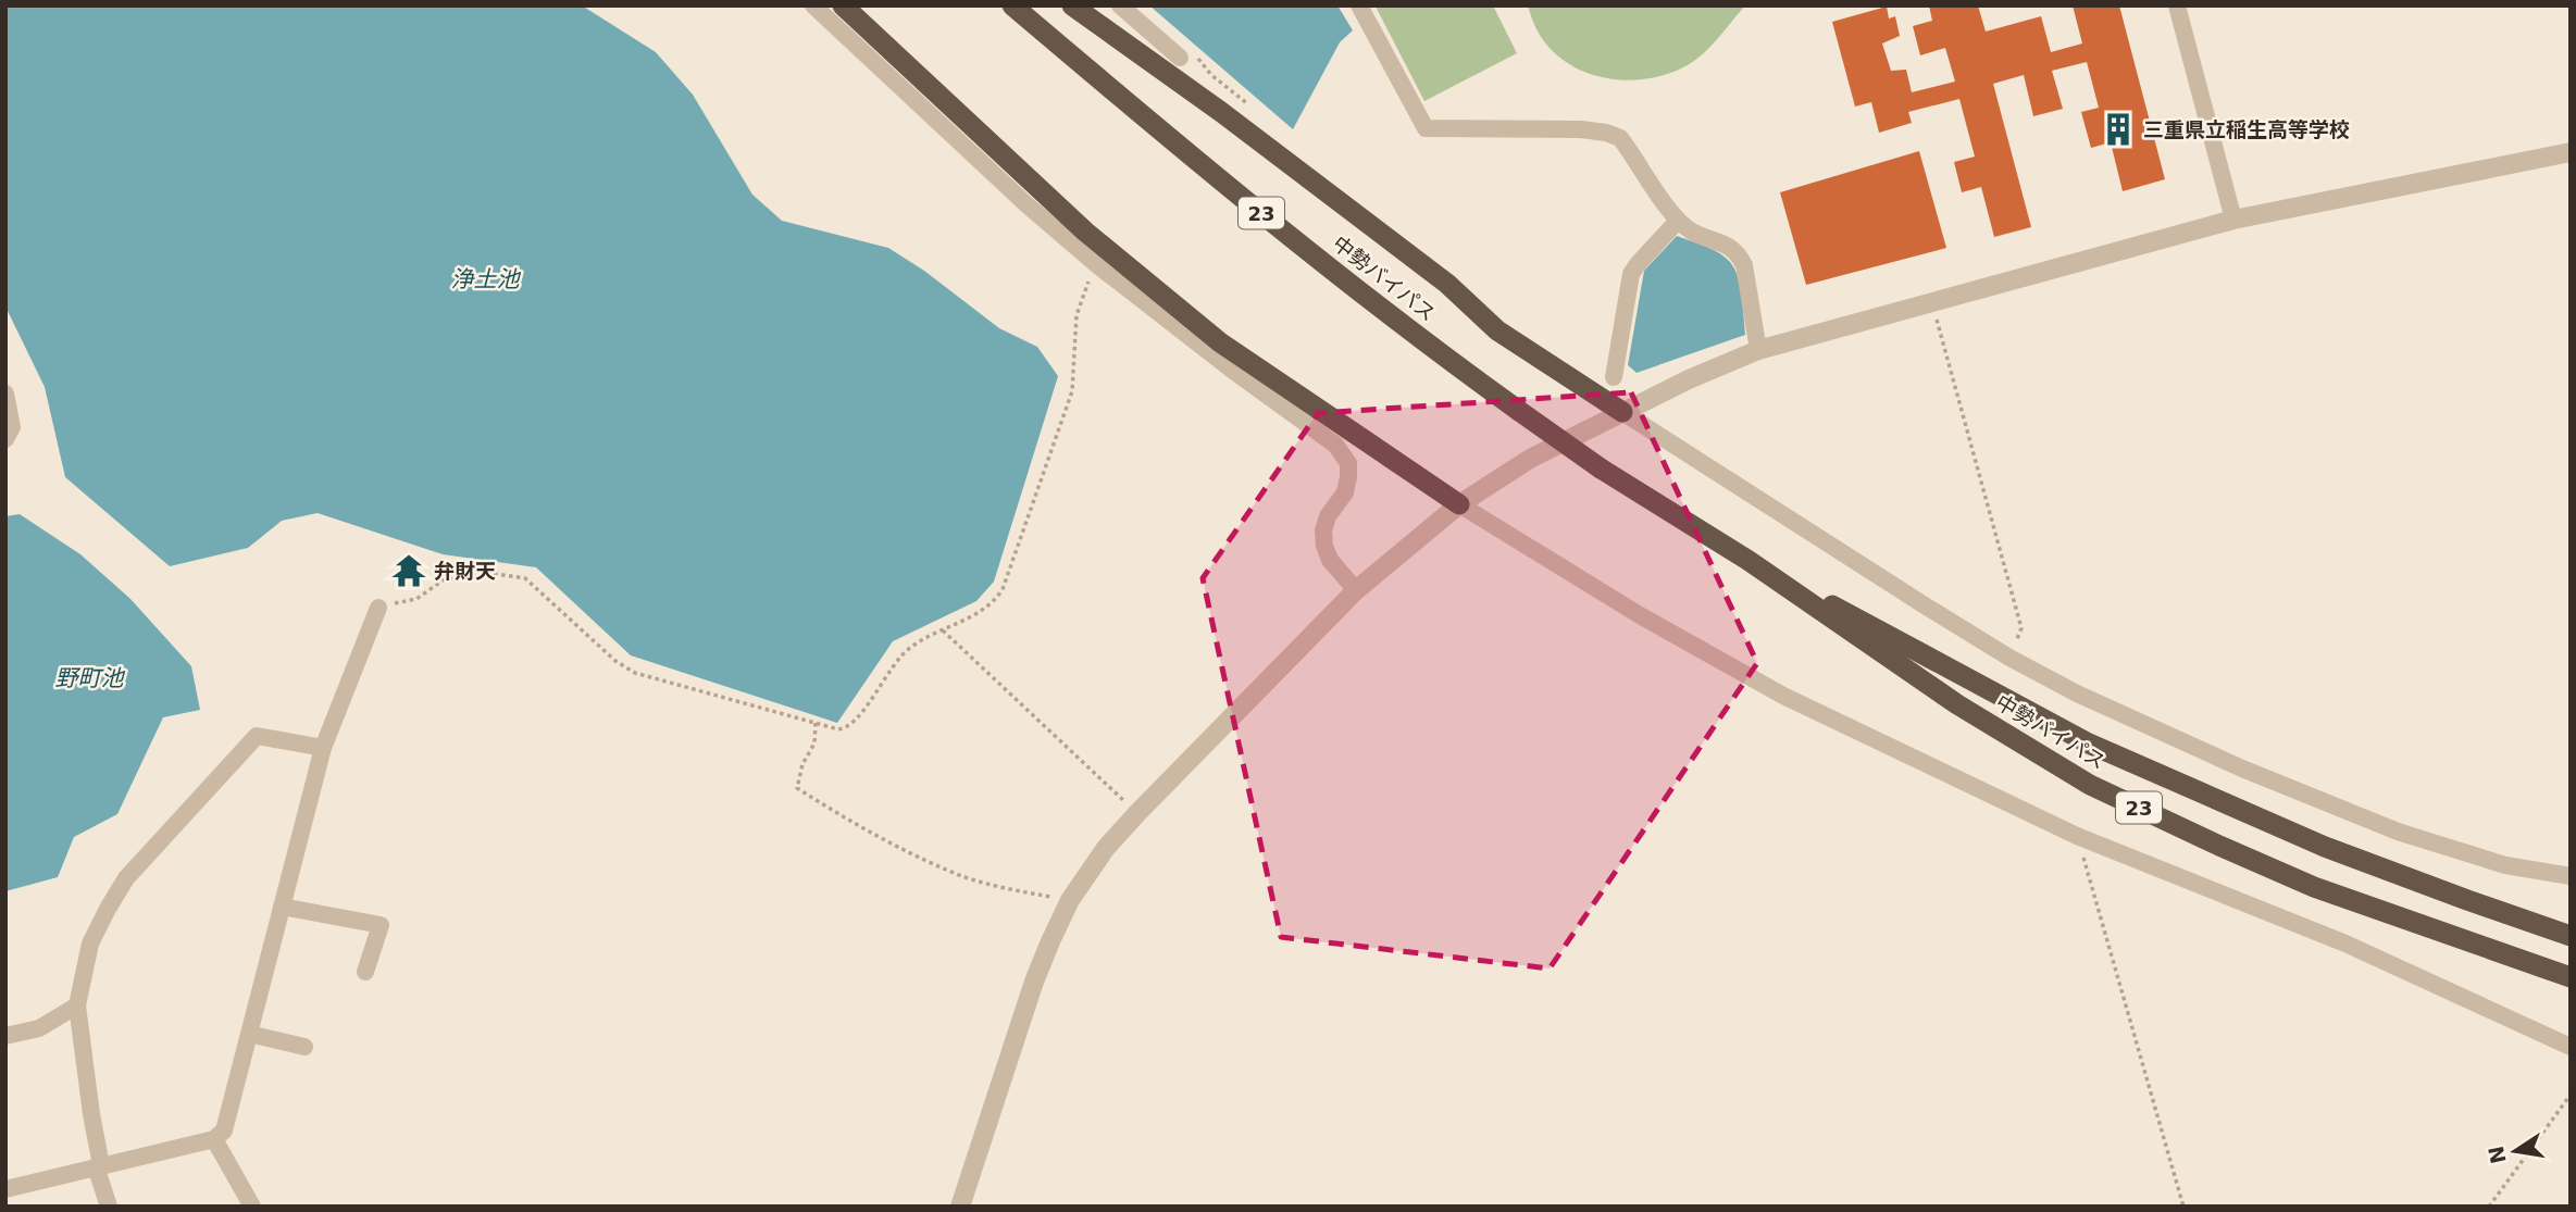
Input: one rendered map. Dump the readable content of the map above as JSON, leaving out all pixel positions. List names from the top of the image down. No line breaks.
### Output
{"streets":{"highway":["23","中勢バイパス"]},"water":["浄土池","野町池"],"places":{"building":["三重県立稲生高等学校"],"temple":["弁財天"]},"north":"left"}
